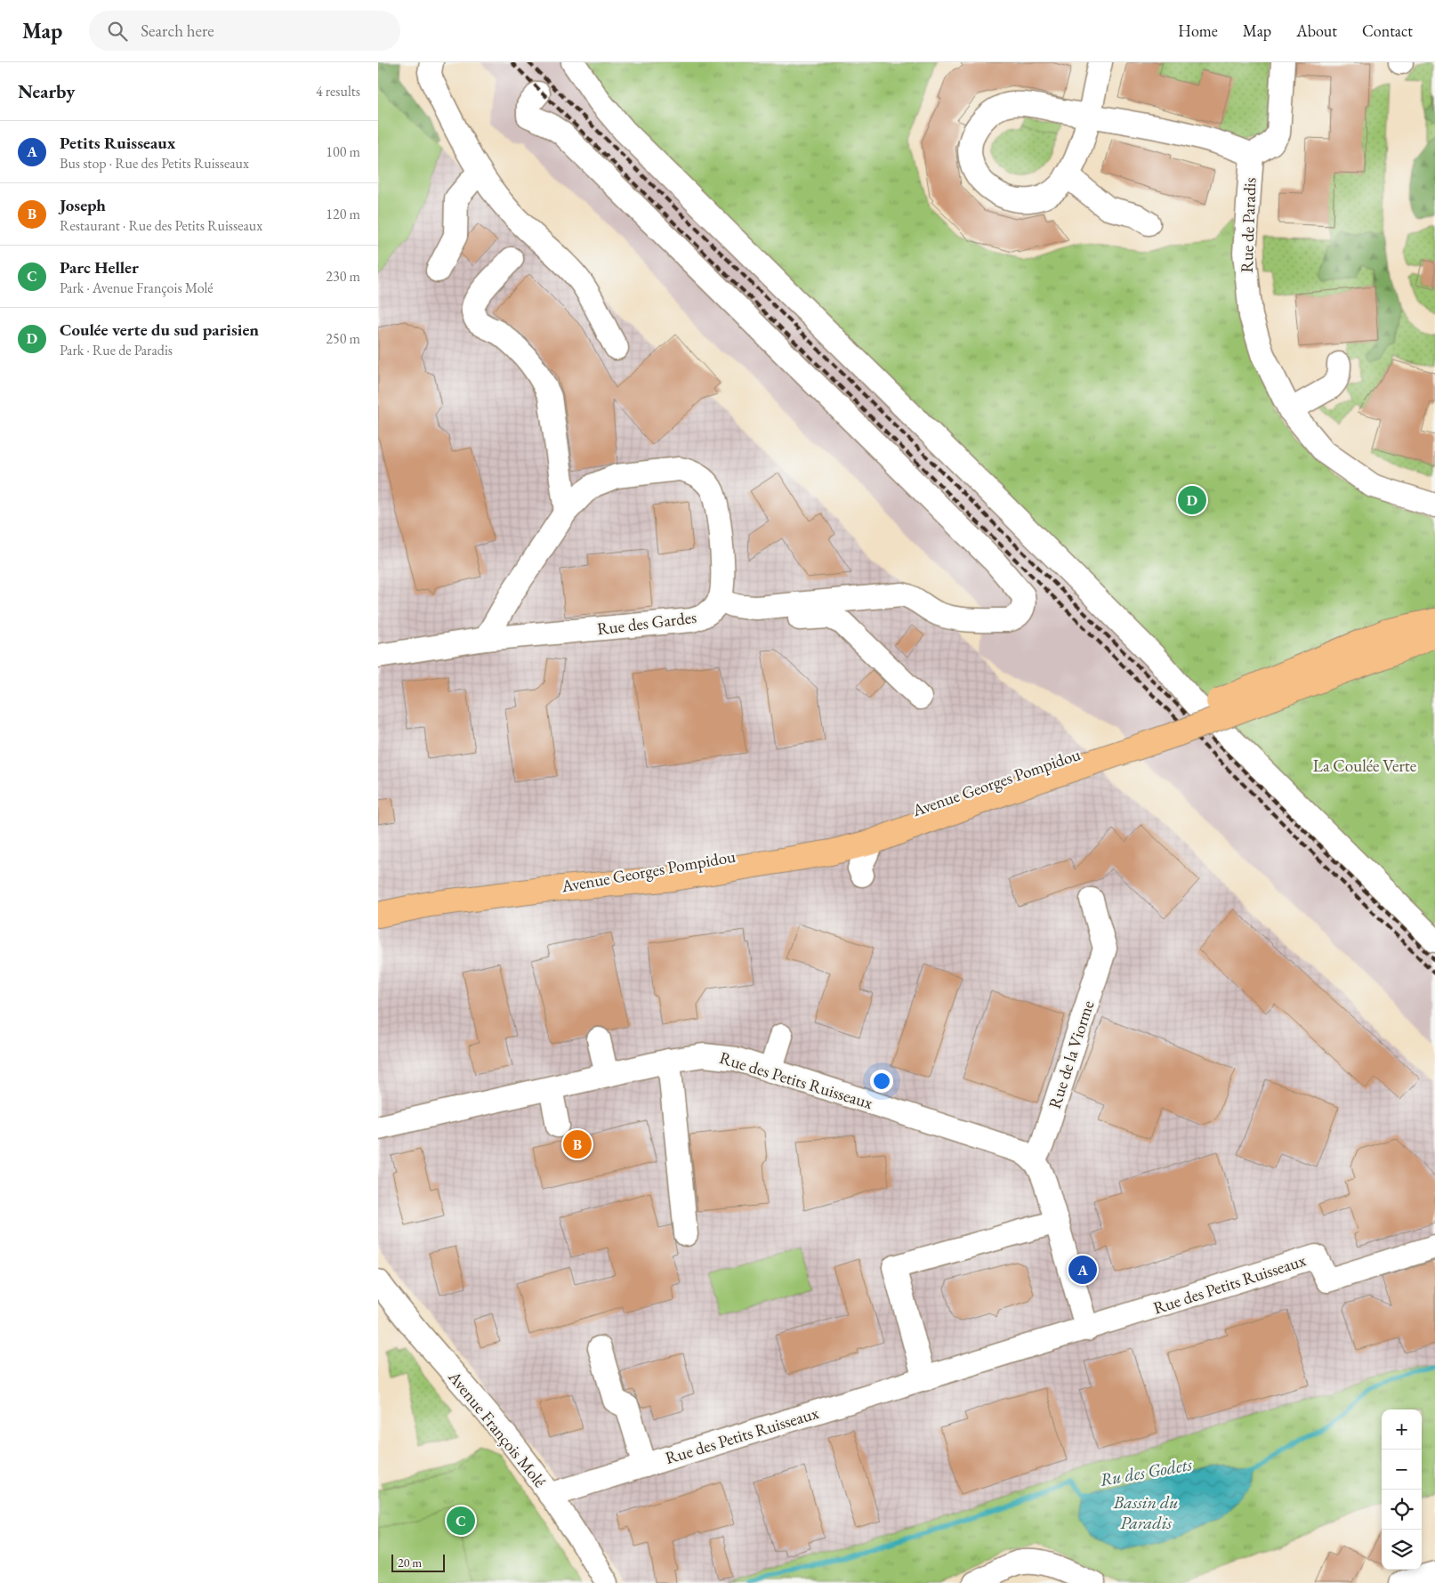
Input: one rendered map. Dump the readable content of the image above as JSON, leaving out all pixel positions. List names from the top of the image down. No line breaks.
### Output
{"streets":{"main road":["Avenue Georges Pompidou"],"street":["Rue de Paradis","Rue des Gardes","Rue de la Viorme","Rue des Petits Ruisseaux","Avenue François Molé"]},"crossings":[["Rue de la Viorme","Rue des Petits Ruisseaux"],["Rue des Petits Ruisseaux","Avenue François Molé"]],"water":["Ru des Godets","Bassin du Paradis"],"parks":["La Coulée Verte"],"scale_bar":"20 m","page":{"header":"Map","search":"Search here","nav":["Home","Map","About","Contact"],"heading":["Nearby","4 results"],"list":[{"mark":"A","name":"Petits Ruisseaux","note":"Bus stop · Rue des Petits Ruisseaux","value":"100 m"},{"mark":"B","name":"Joseph","note":"Restaurant · Rue des Petits Ruisseaux","value":"120 m"},{"mark":"C","name":"Parc Heller","note":"Park · Avenue François Molé","value":"230 m"},{"mark":"D","name":"Coulée verte du sud parisien","note":"Park · Rue de Paradis","value":"250 m"}],"pins":["D","B","A","C"],"map_buttons":["+","−"],"scale":"20 m"}}
